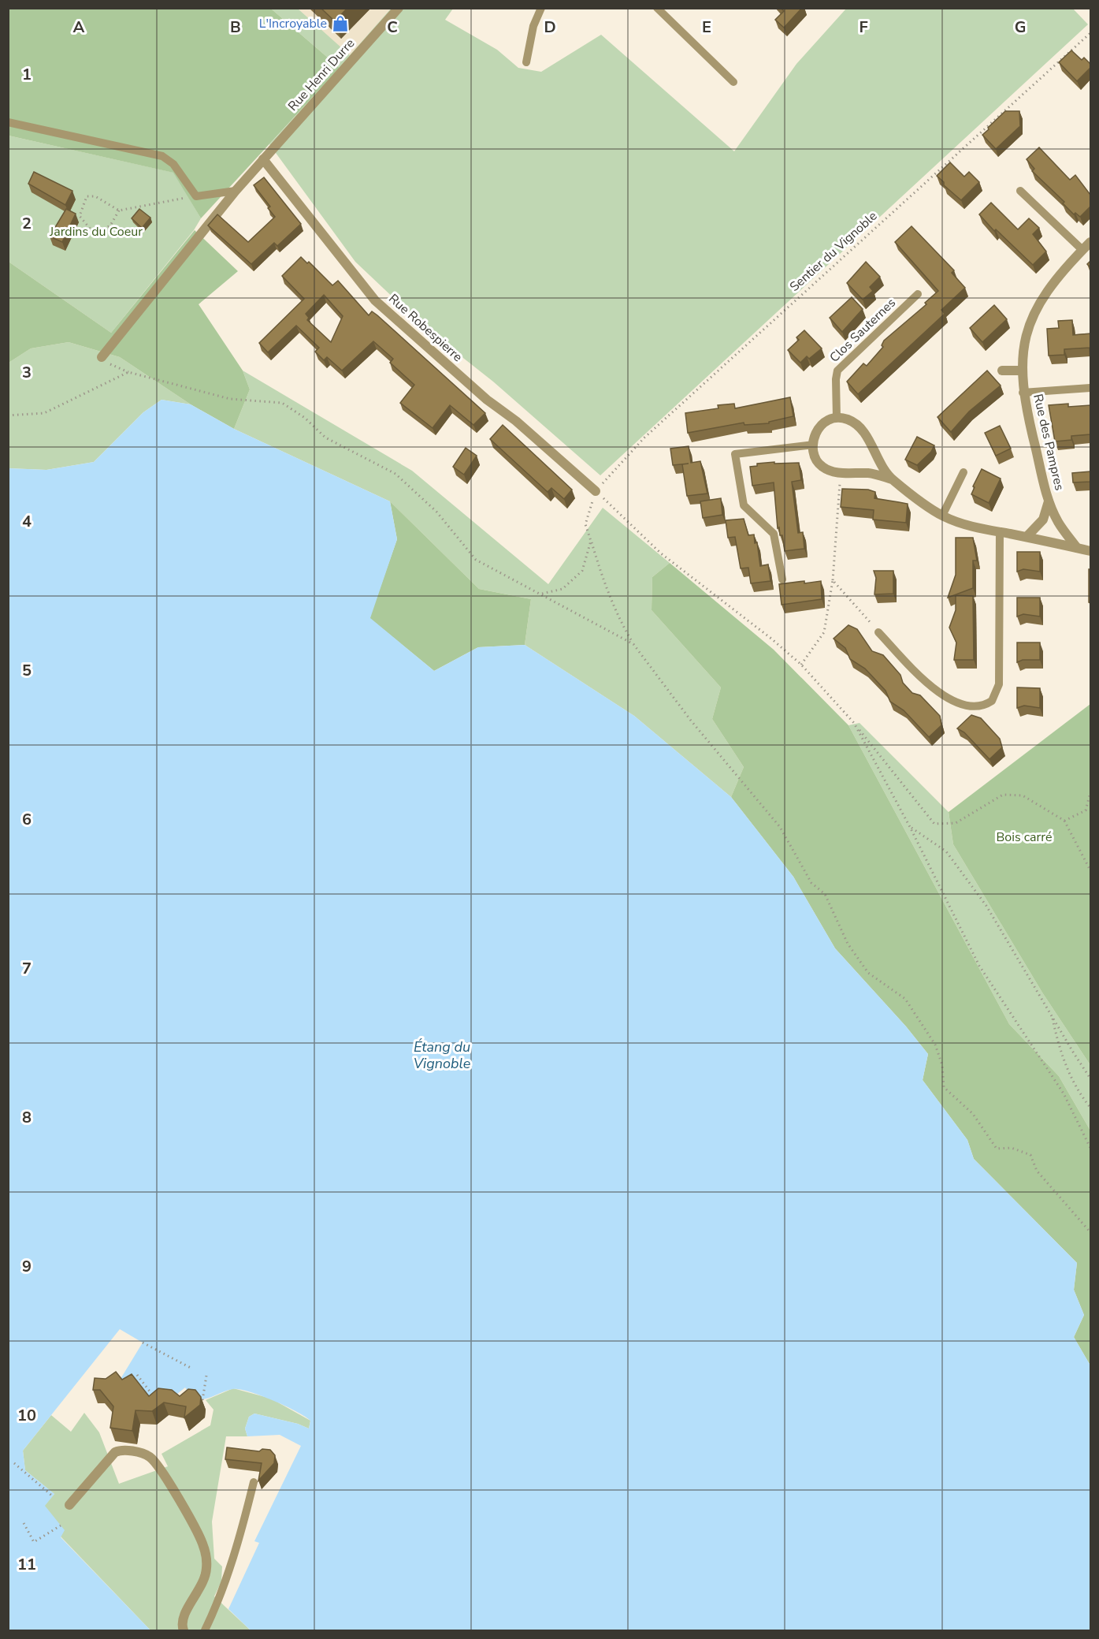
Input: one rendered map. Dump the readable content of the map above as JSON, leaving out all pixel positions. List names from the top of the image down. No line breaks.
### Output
{"streets":{"street":["Rue Henri Durre","Rue Robespierre","Rue des Pampres"],"lane":["Clos Sauternes"],"path":["Sentier du Vignoble"]},"crossings":[["Rue Henri Durre","Rue Robespierre"],["Sentier du Vignoble","Rue Robespierre"]],"water":["Étang du Vignoble"],"parks":["Jardins du Coeur","Bois carré"],"places":{"shop":["L'Incroyable"]},"grid":{"columns":["A","B","C","D","E","F","G"],"rows":["1","2","3","4","5","6","7","8","9","10","11"]}}
